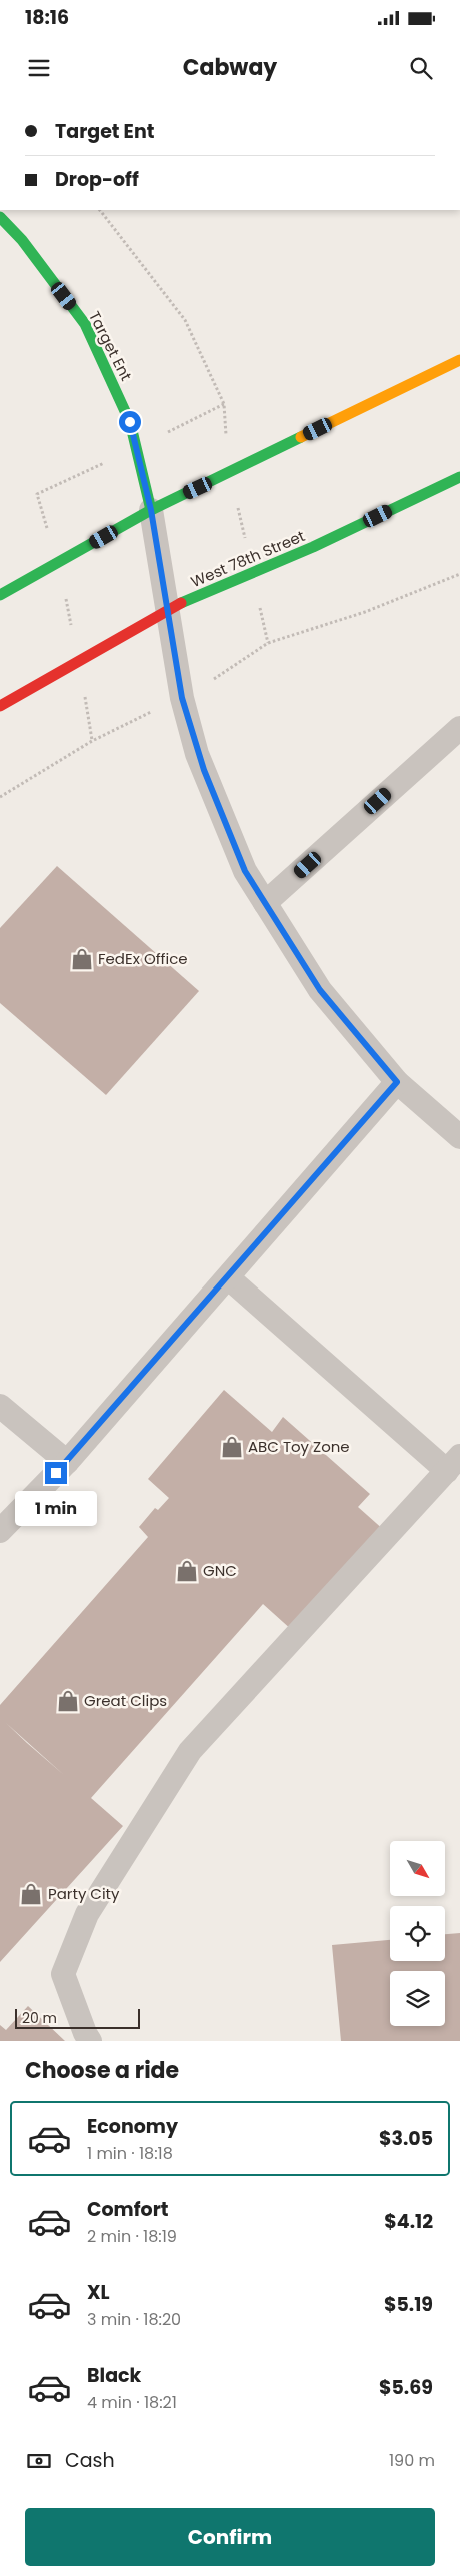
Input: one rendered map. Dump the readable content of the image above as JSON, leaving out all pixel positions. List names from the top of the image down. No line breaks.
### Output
{"streets":{"street":["Target Ent","West 78th Street"]},"places":{"shop":["FedEx Office","ABC Toy Zone","GNC","Great Clips","Party City"]},"scale_bar":"20 m","north":"bottom right","page":{"status":"18:16","header":"Cabway","banner":["Target Ent","Drop-off"],"bubble":"1 min","scale":"20 m","heading":"Choose a ride","list":[{"name":"Economy","note":"1 min · 18:18","value":"$3.05"},{"name":"Comfort","note":"2 min · 18:19","value":"$4.12"},{"name":"XL","note":"3 min · 18:20","value":"$5.19"},{"name":"Black","note":"4 min · 18:21","value":"$5.69"}],"pay":["Cash","190 m"],"buttons":"Confirm"}}
